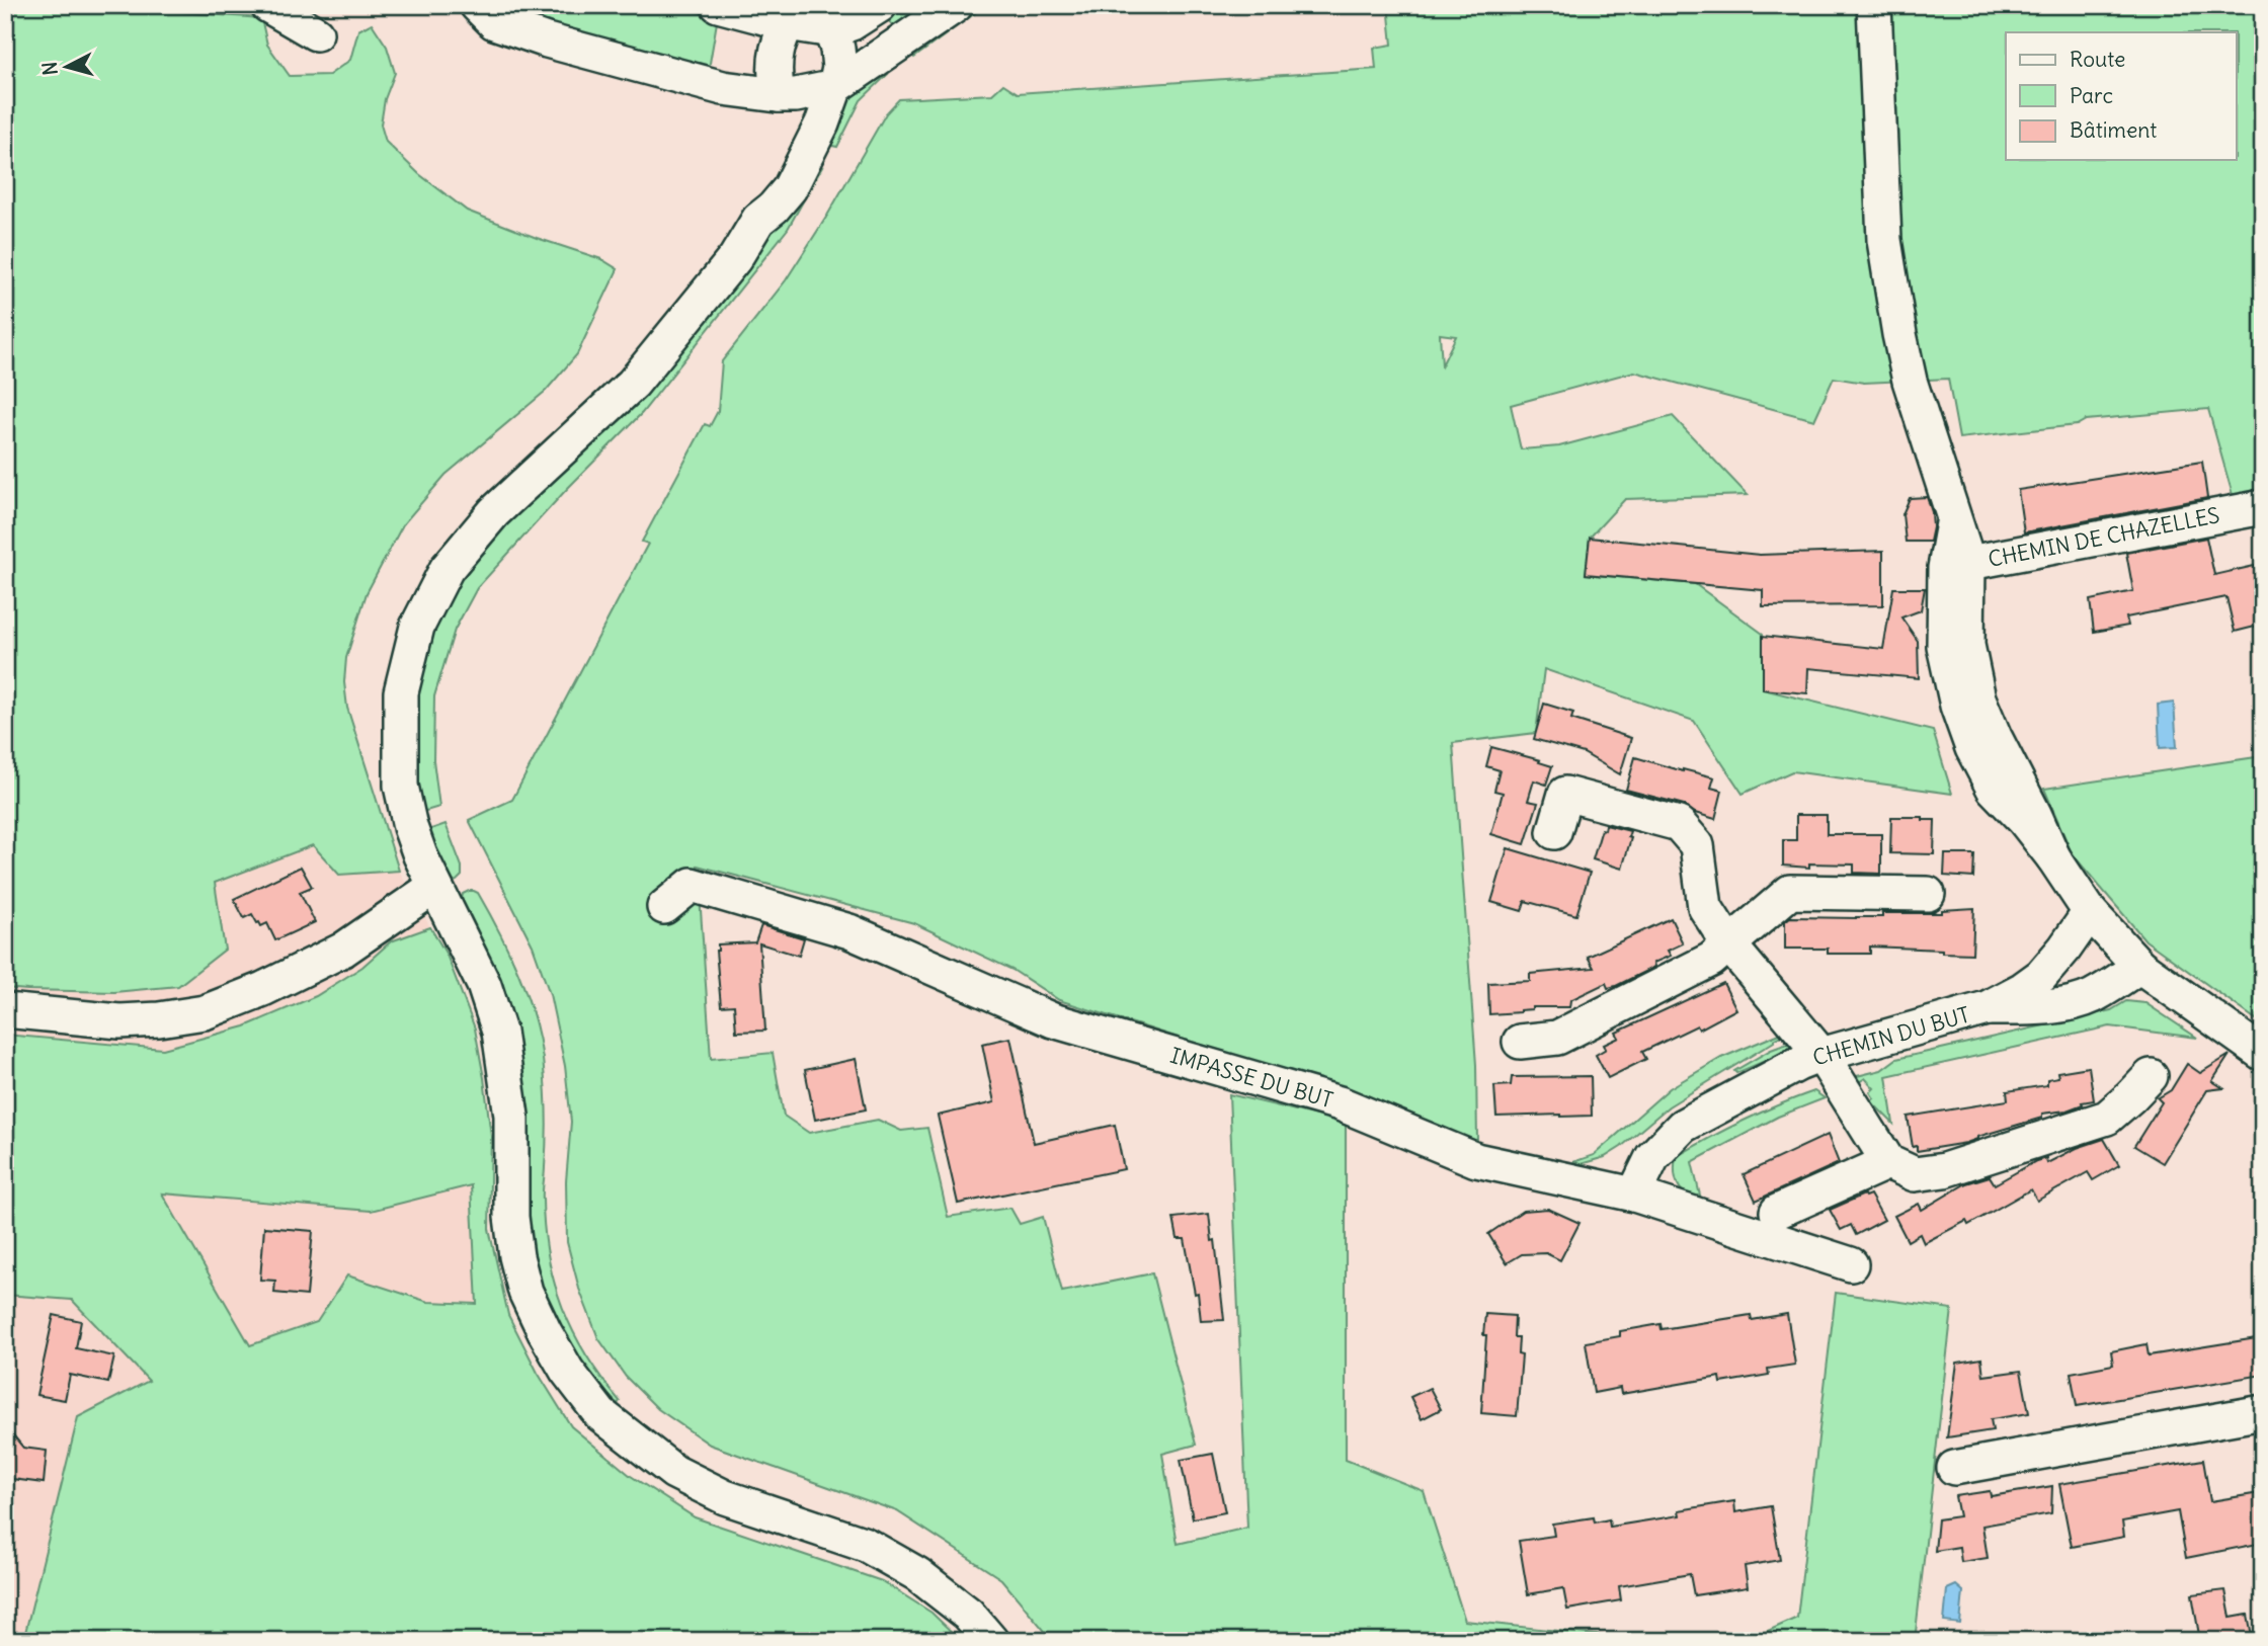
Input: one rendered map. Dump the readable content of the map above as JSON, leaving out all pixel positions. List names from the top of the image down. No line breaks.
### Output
{"streets":{"street":["CHEMIN DE CHAZELLES","CHEMIN DU BUT","IMPASSE DU BUT"]},"crossings":[["CHEMIN DU BUT","IMPASSE DU BUT"]],"legend":["Route","Parc","Bâtiment"],"north":"left"}
